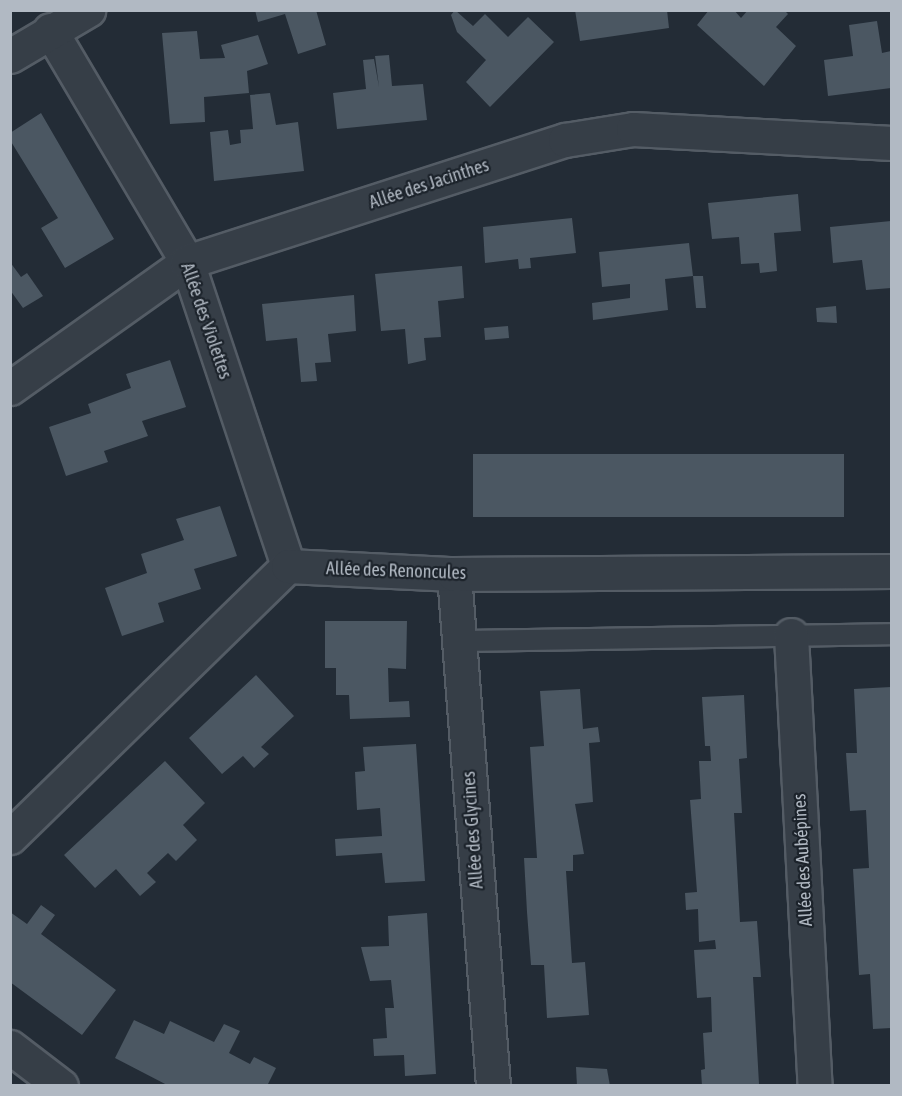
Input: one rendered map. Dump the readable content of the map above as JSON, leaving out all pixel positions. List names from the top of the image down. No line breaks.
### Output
{"streets":{"street":["Allée des Jacinthes","Allée des Violettes","Allée des Renoncules","Allée des Glycines","Allée des Aubépines"]},"crossings":[["Allée des Jacinthes","Allée des Violettes"],["Allée des Violettes","Allée des Renoncules"],["Allée des Renoncules","Allée des Glycines"]]}
